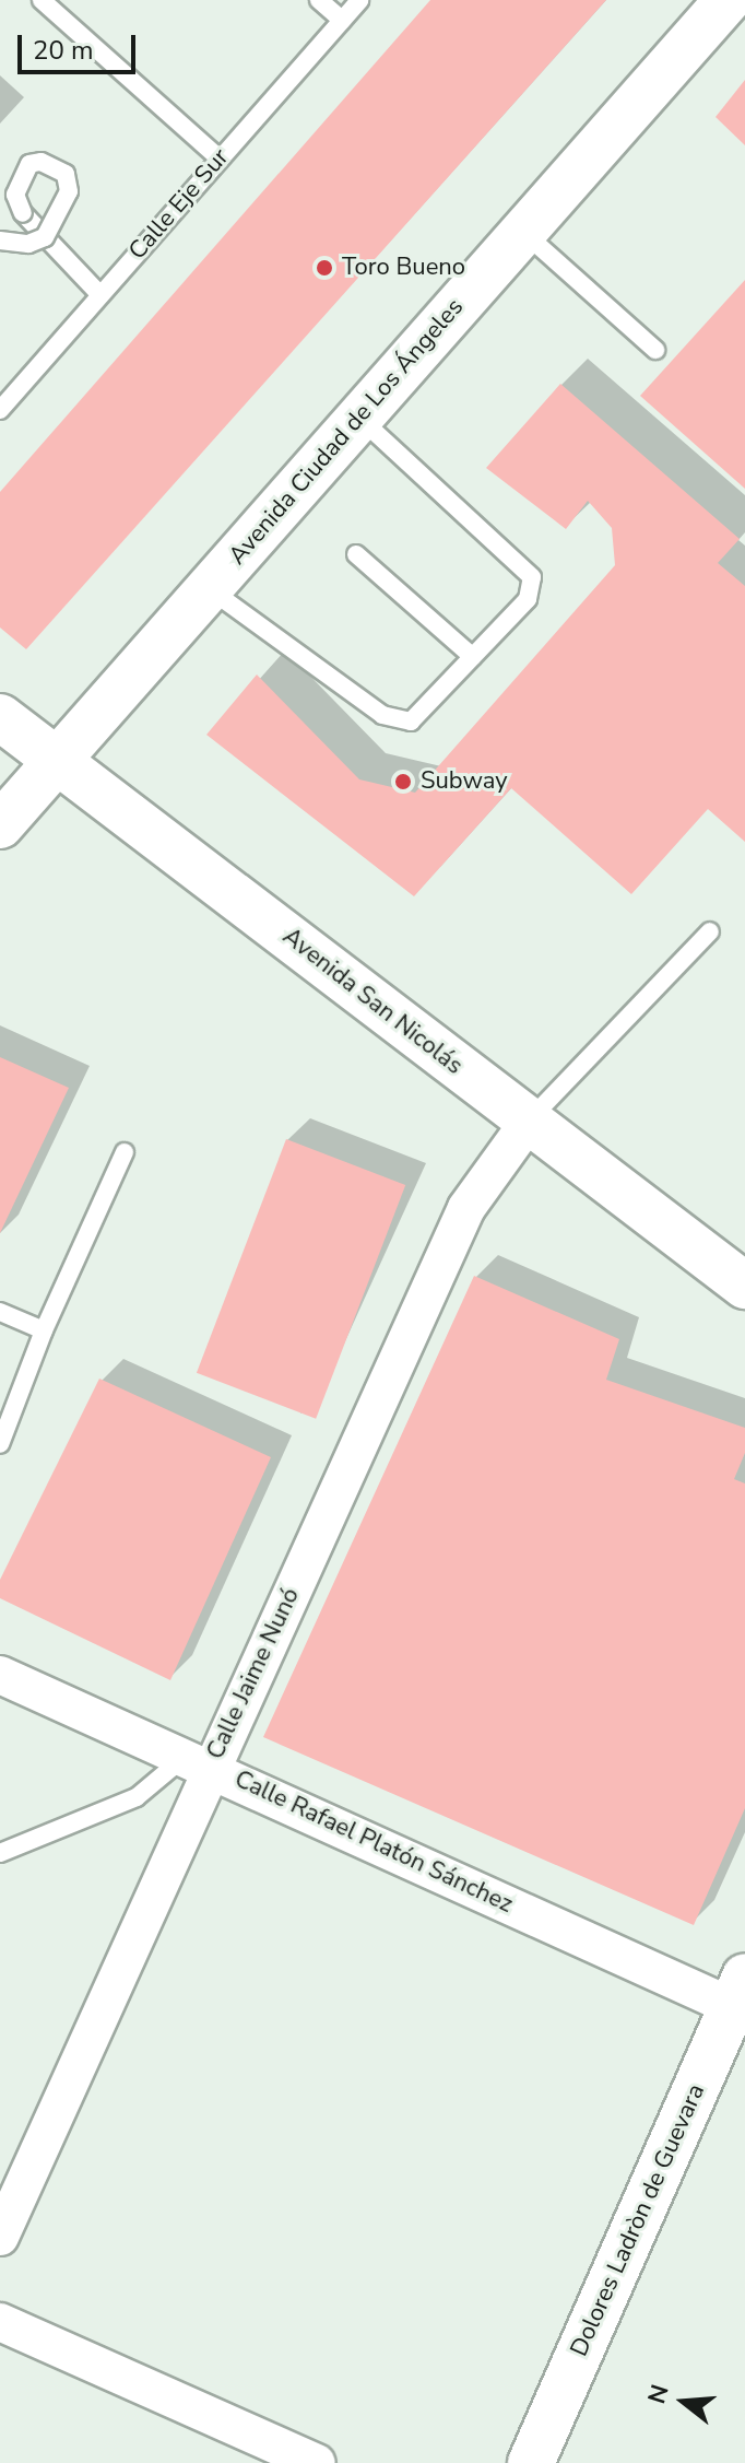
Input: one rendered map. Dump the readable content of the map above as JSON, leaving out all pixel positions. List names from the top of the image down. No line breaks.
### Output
{"streets":{"street":["Avenida Ciudad de Los Ángeles","Avenida San Nicolás","Calle Jaime Nunó","Calle Rafael Platón Sánchez","Dolores Ladròn de Guevara"],"lane":["Calle Eje Sur"]},"crossings":[["Avenida Ciudad de Los Ángeles","Avenida San Nicolás"],["Avenida San Nicolás","Calle Jaime Nunó"],["Calle Jaime Nunó","Calle Rafael Platón Sánchez"],["Calle Rafael Platón Sánchez","Dolores Ladròn de Guevara"]],"places":["Toro Bueno","Subway"],"scale_bar":"20 m","north":"left"}
